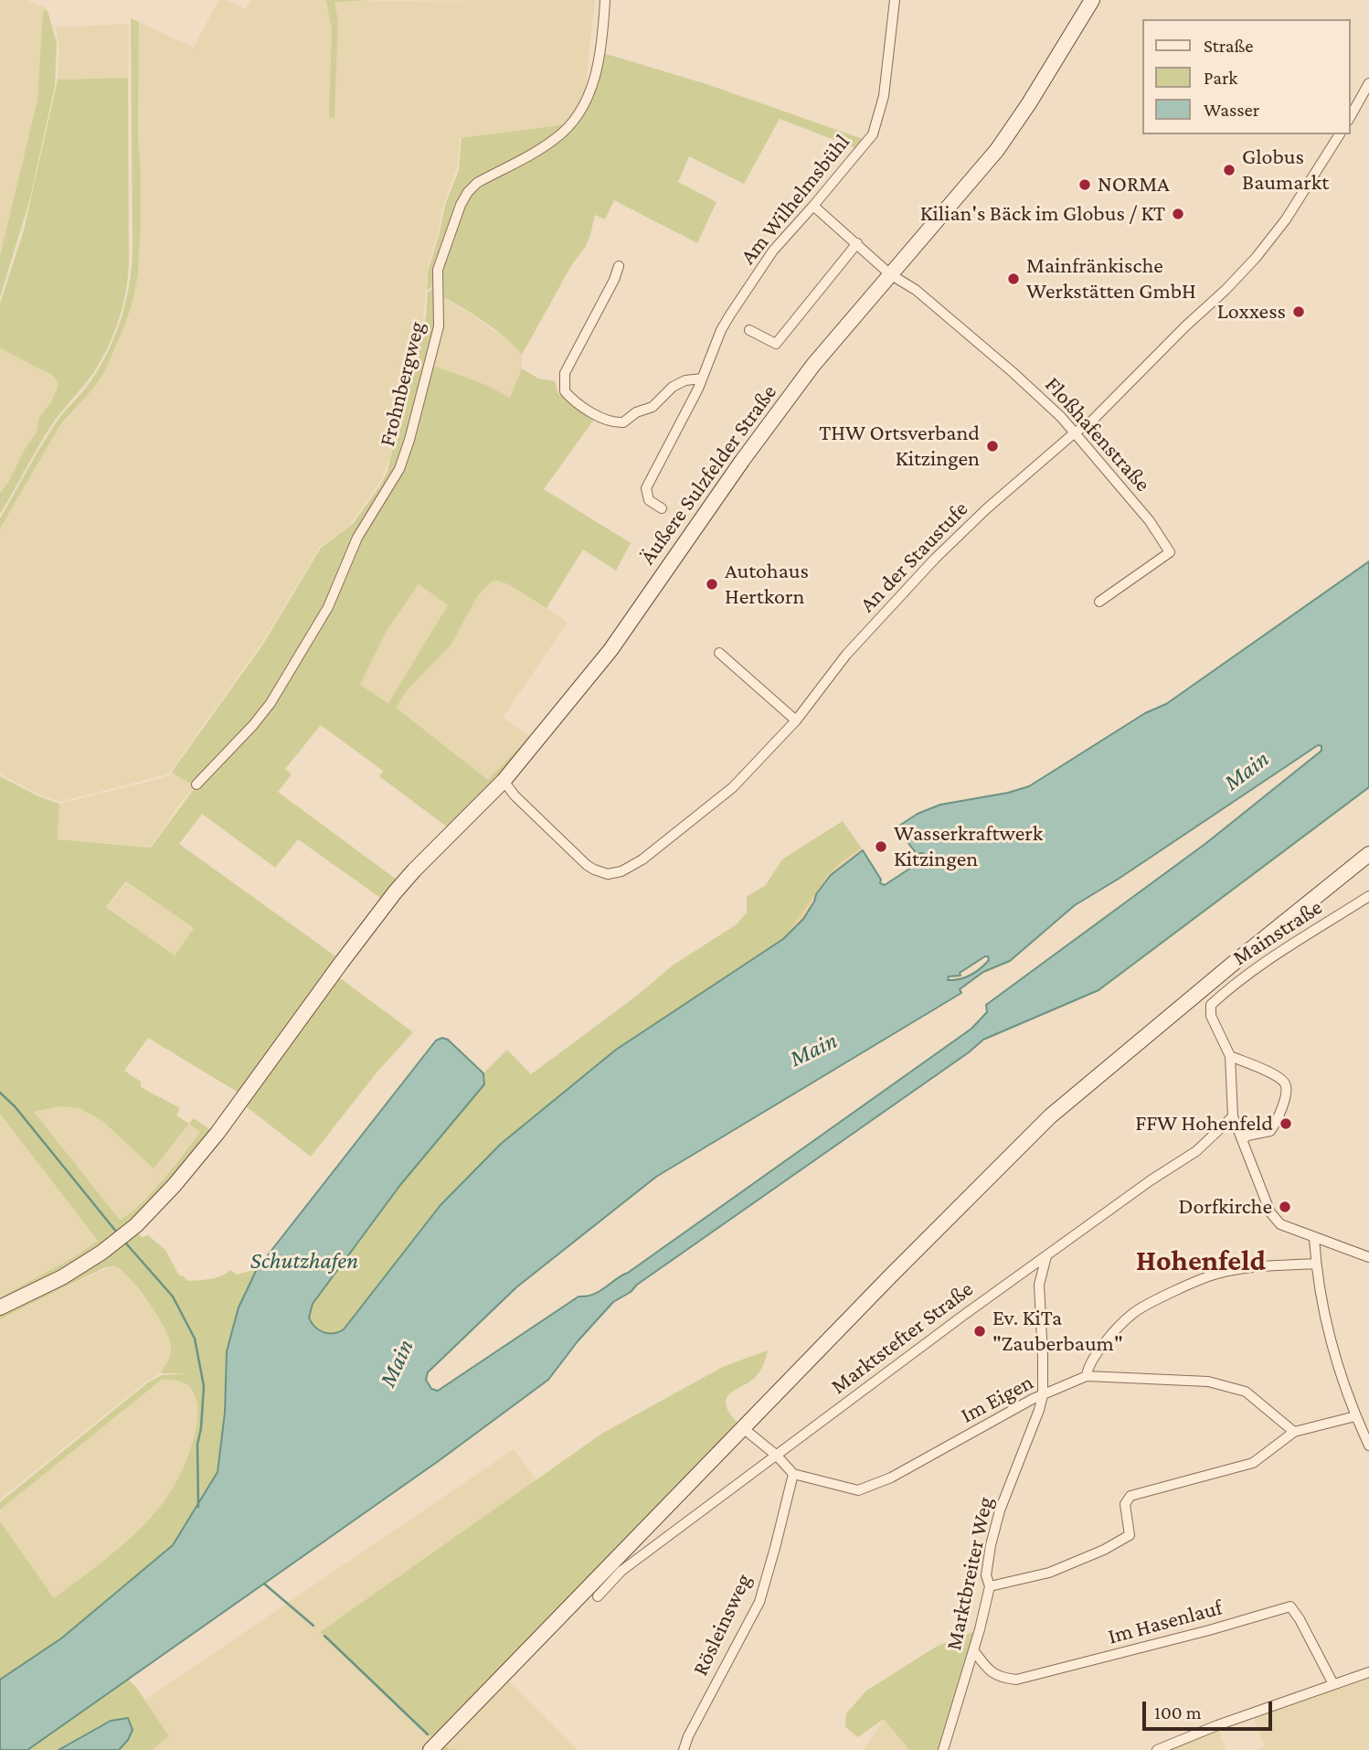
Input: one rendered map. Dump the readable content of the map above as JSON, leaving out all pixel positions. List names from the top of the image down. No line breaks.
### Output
{"streets":{"main road":["Äußere Sulzfelder Straße"],"street":["Am Wilhelmsbühl","Frohnbergweg","Floßhafenstraße","An der Staustufe","Mainstraße","Marktstefter Straße","Im Eigen","Marktbreiter Weg","Im Hasenlauf","Rösleinsweg"]},"crossings":[["Am Wilhelmsbühl","Floßhafenstraße"],["Floßhafenstraße","Äußere Sulzfelder Straße"],["Floßhafenstraße","An der Staustufe"],["Äußere Sulzfelder Straße","An der Staustufe"],["Marktstefter Straße","Marktbreiter Weg"],["Im Eigen","Marktbreiter Weg"],["Im Eigen","Rösleinsweg"],["Marktbreiter Weg","Im Hasenlauf"]],"districts":["Hohenfeld"],"water":["Main","Schutzhafen"],"places":["Globus Baumarkt","NORMA","Kilian's Bäck im Globus / KT","Mainfränkische Werkstätten GmbH","Loxxess","THW Ortsverband Kitzingen","Autohaus Hertkorn","Wasserkraftwerk Kitzingen","FFW Hohenfeld","Dorfkirche","Ev. KiTa \"Zauberbaum\""],"legend":["Straße","Park","Wasser"],"scale_bar":"100 m"}
